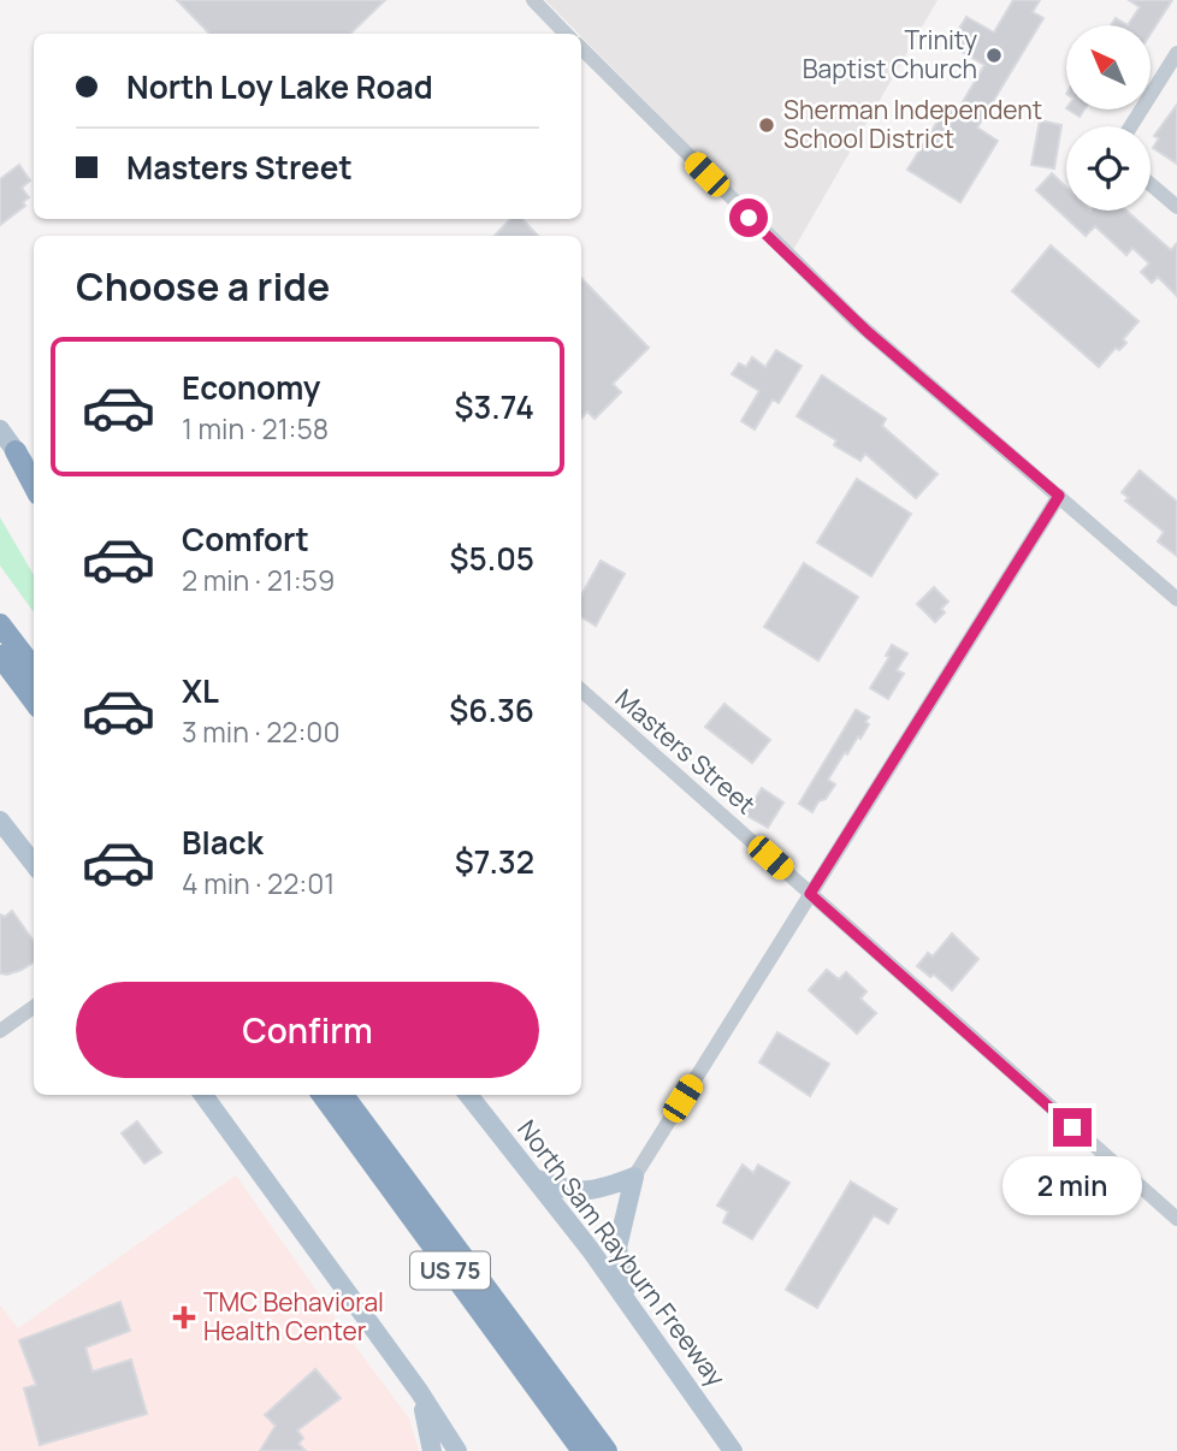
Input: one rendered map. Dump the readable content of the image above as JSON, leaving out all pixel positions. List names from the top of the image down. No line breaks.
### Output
{"streets":{"highway":["US 75"],"main road":["North Sam Rayburn Freeway"],"street":["Masters Street"]},"places":{"other":["Trinity Baptist Church","Sherman Independent School District"],"health":["TMC Behavioral Health Center"]},"north":"top left","page":{"banner":["North Loy Lake Road","Masters Street"],"heading":"Choose a ride","list":[{"name":"Economy","note":"1 min · 21:58","value":"$3.74"},{"name":"Comfort","note":"2 min · 21:59","value":"$5.05"},{"name":"XL","note":"3 min · 22:00","value":"$6.36"},{"name":"Black","note":"4 min · 22:01","value":"$7.32"}],"buttons":"Confirm","bubble":"2 min"}}
